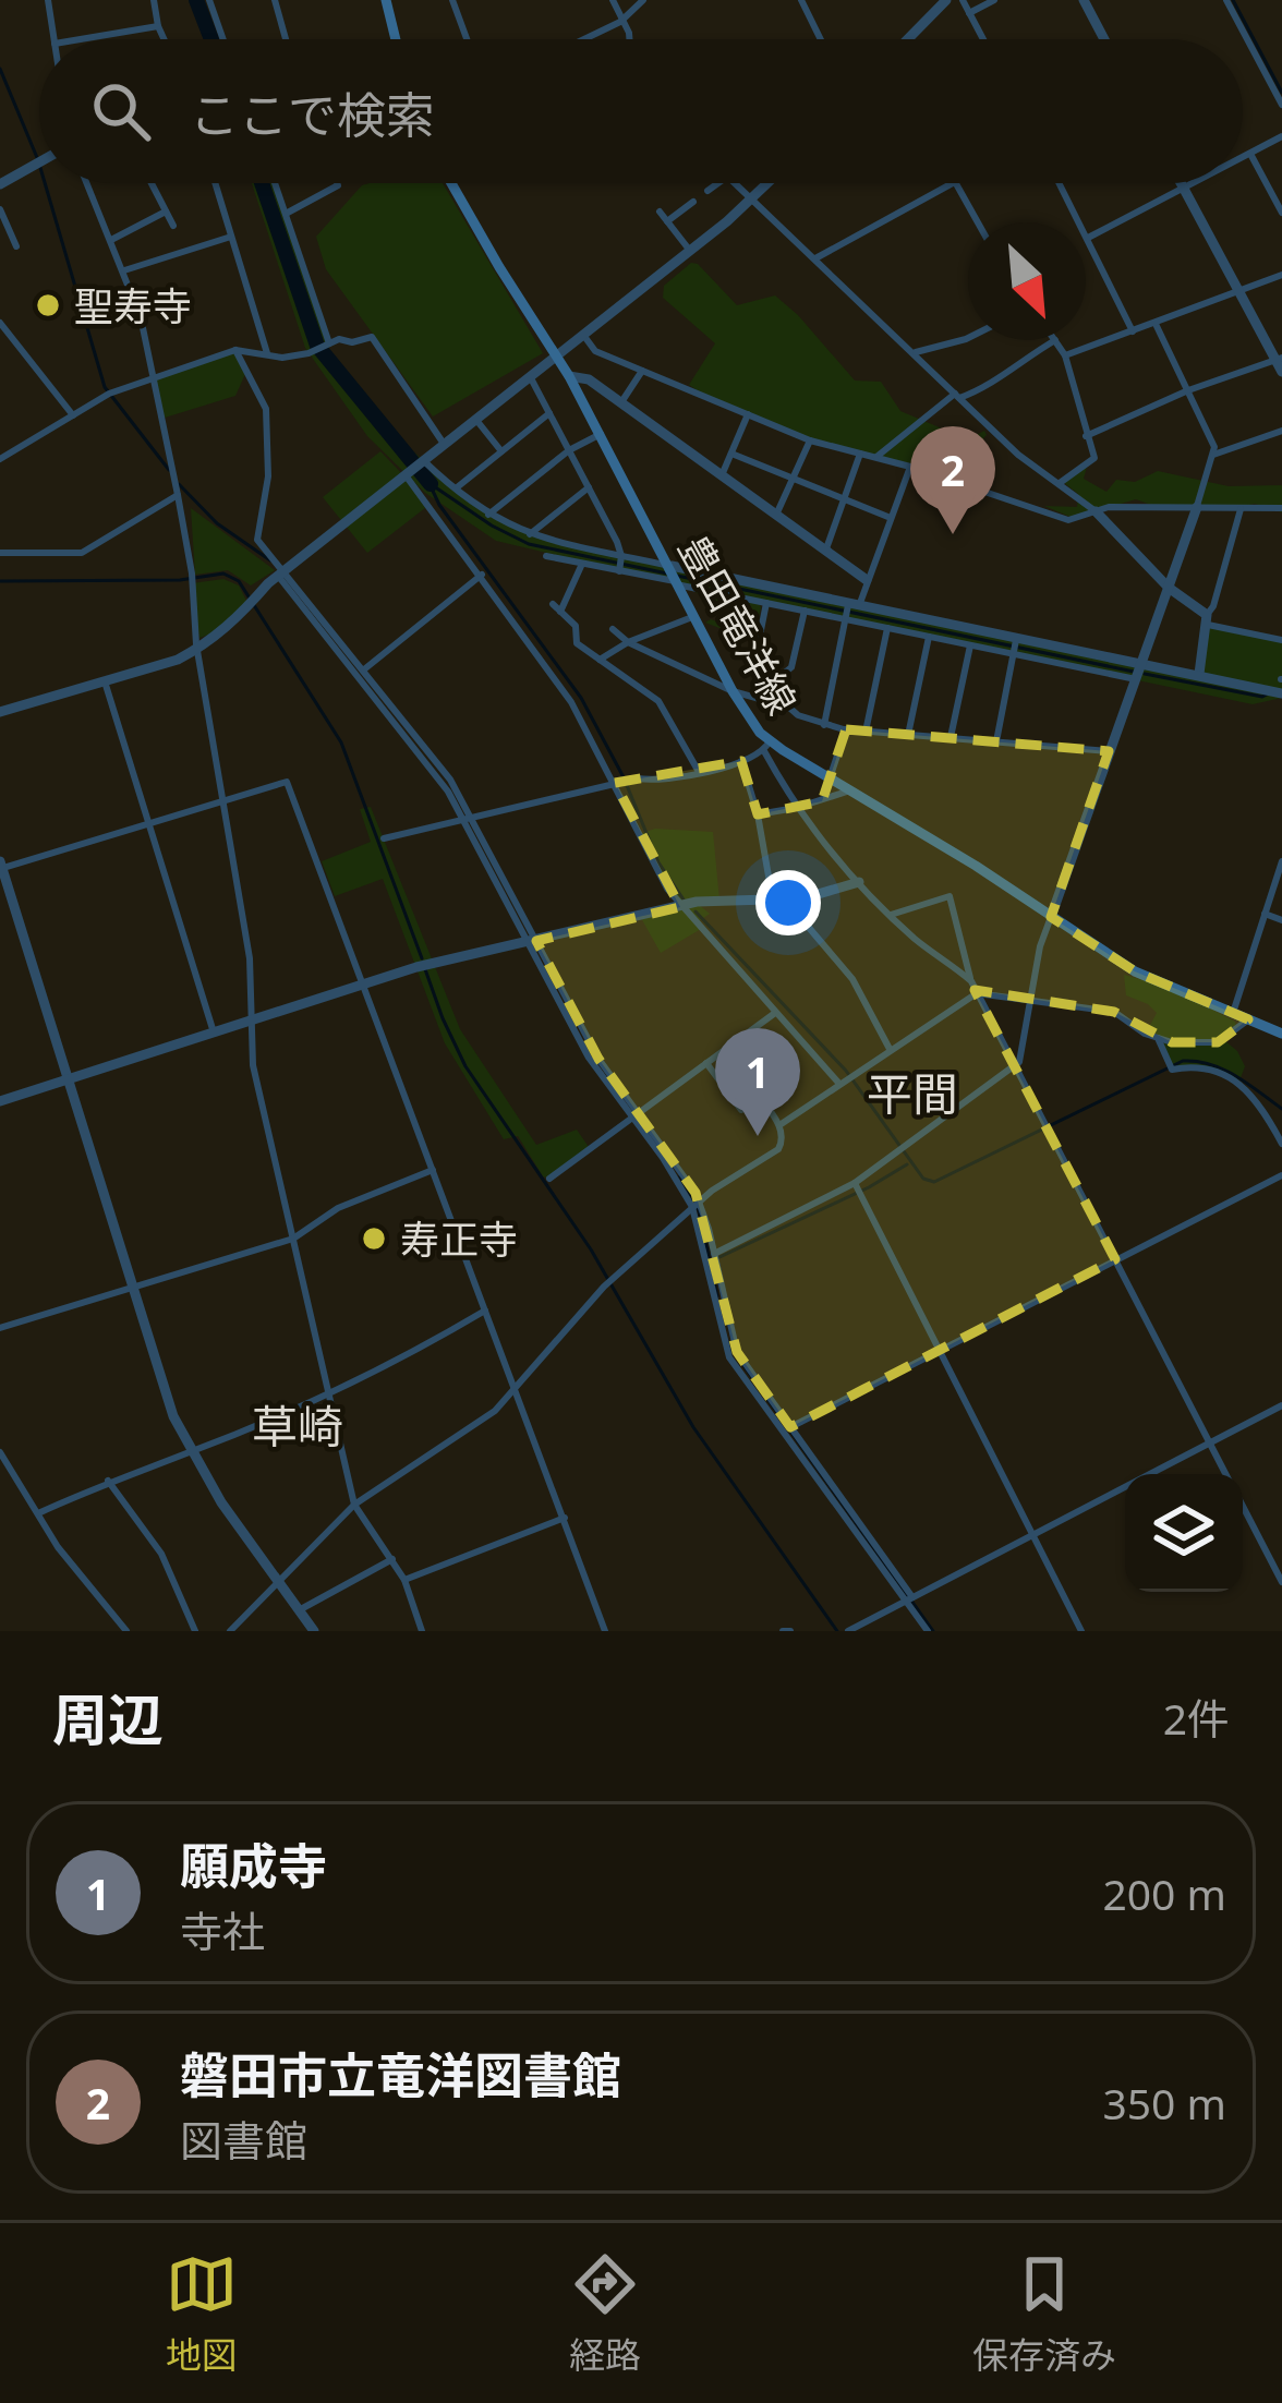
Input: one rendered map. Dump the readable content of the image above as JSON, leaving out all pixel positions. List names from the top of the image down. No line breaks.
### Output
{"streets":{"main road":["豊田竜洋線"]},"districts":["平間","草崎"],"places":["聖寿寺","寿正寺"],"north":"bottom right","page":{"search":"ここで検索","pins":["2","1"],"heading":["周辺","2件"],"list":[{"mark":"1","name":"願成寺","note":"寺社","value":"200 m"},{"mark":"2","name":"磐田市立竜洋図書館","note":"図書館","value":"350 m"}],"nav":["地図","経路","保存済み"]}}
